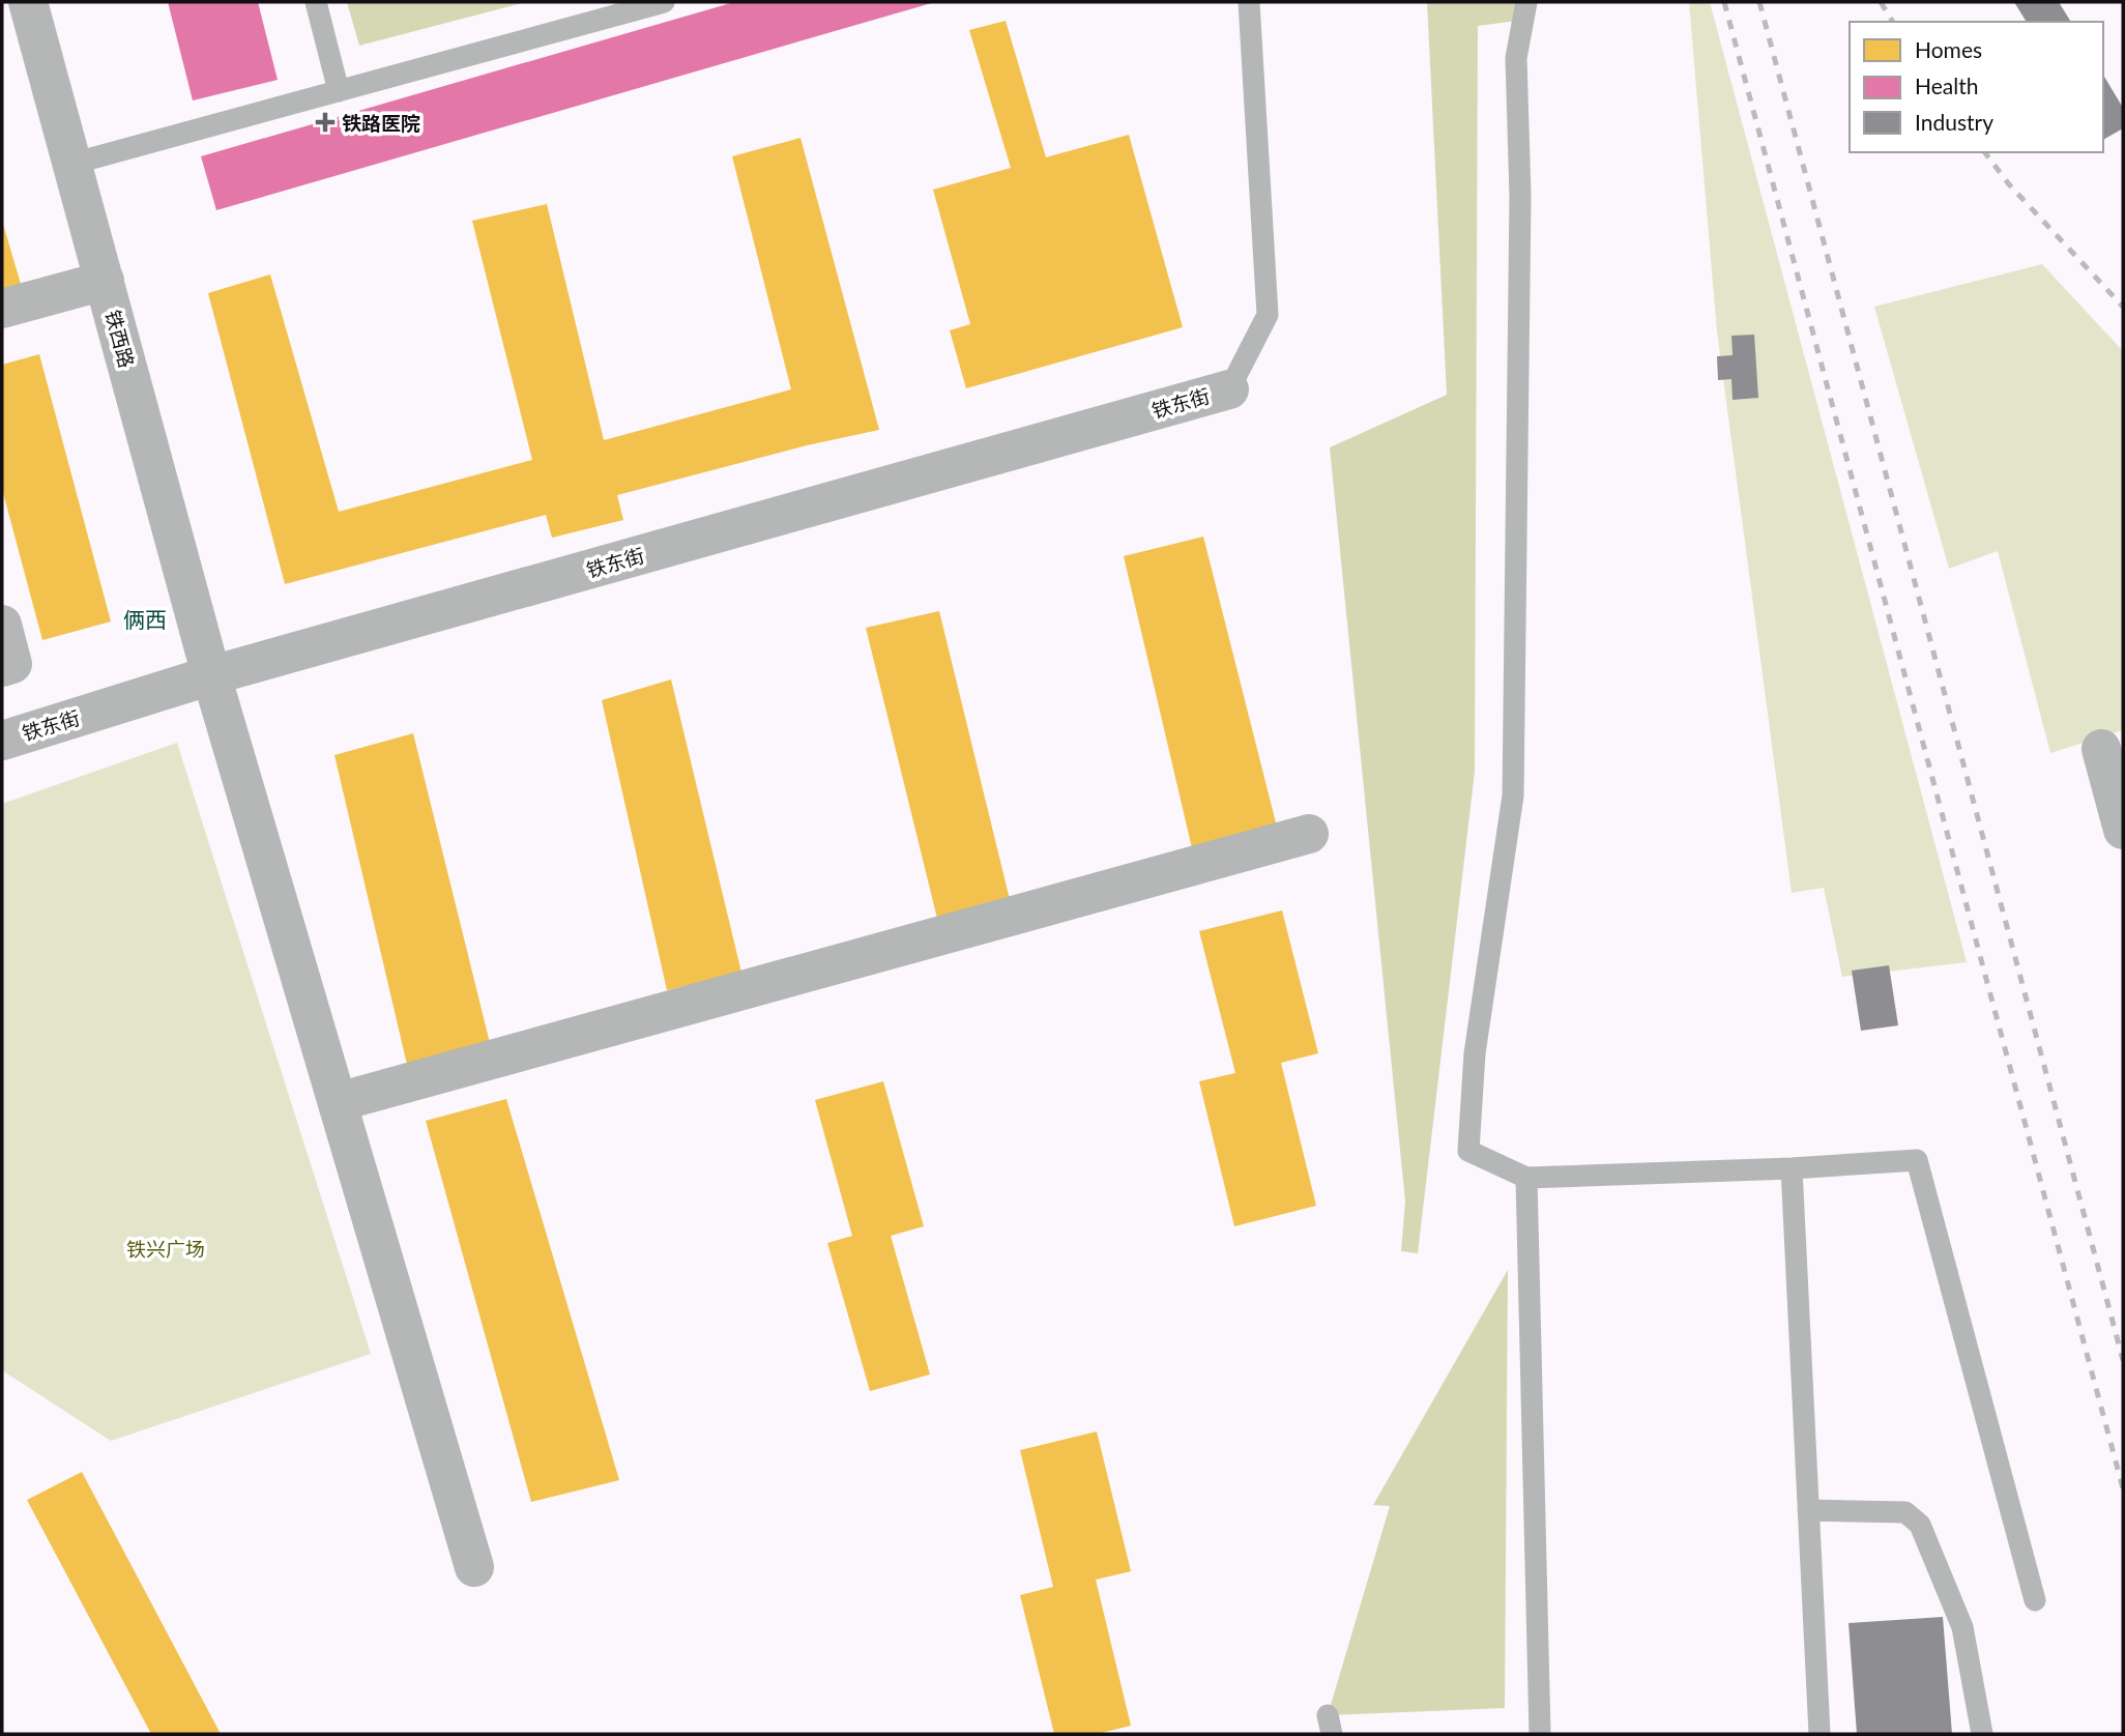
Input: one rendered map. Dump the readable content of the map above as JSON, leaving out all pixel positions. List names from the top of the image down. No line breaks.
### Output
{"streets":{"street":["铁西路","铁东街"]},"crossings":[["铁西路","铁东街"]],"districts":["俩西"],"parks":["铁兴广场"],"places":{"health":["铁路医院"]},"legend":["Homes","Health","Industry"]}
